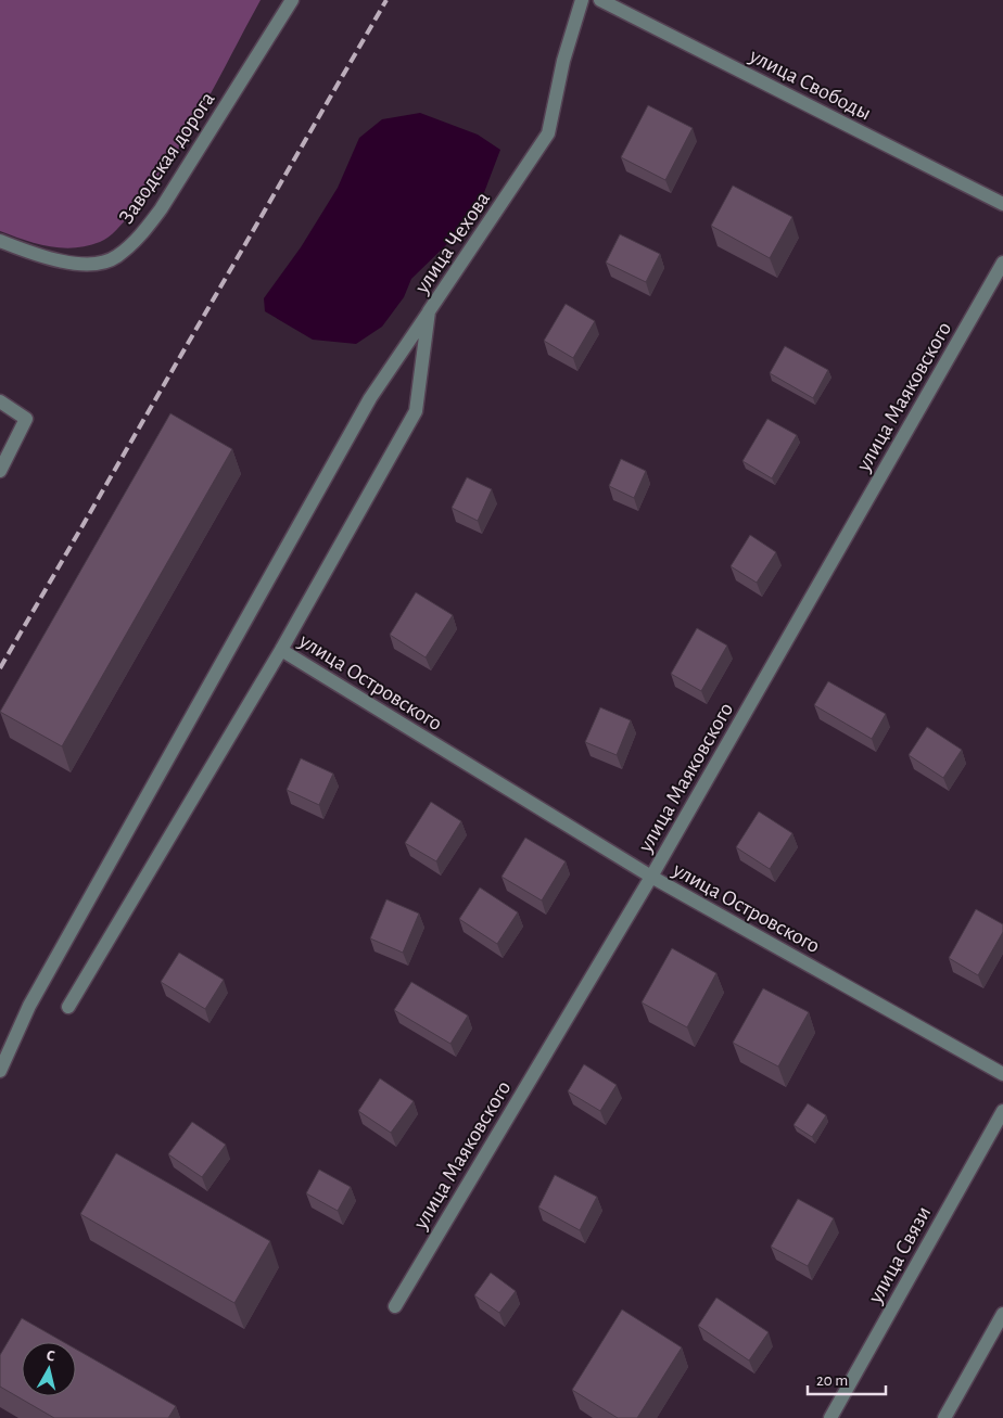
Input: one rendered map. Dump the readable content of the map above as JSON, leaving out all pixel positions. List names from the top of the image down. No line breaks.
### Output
{"streets":{"street":["улица Свободы","Заводская дорога","улица Чехова","улица Маяковского","улица Островского","улица Связи"]},"crossings":[["улица Чехова","улица Островского"],["улица Маяковского","улица Островского"]],"scale_bar":"20 m","north":"top"}
